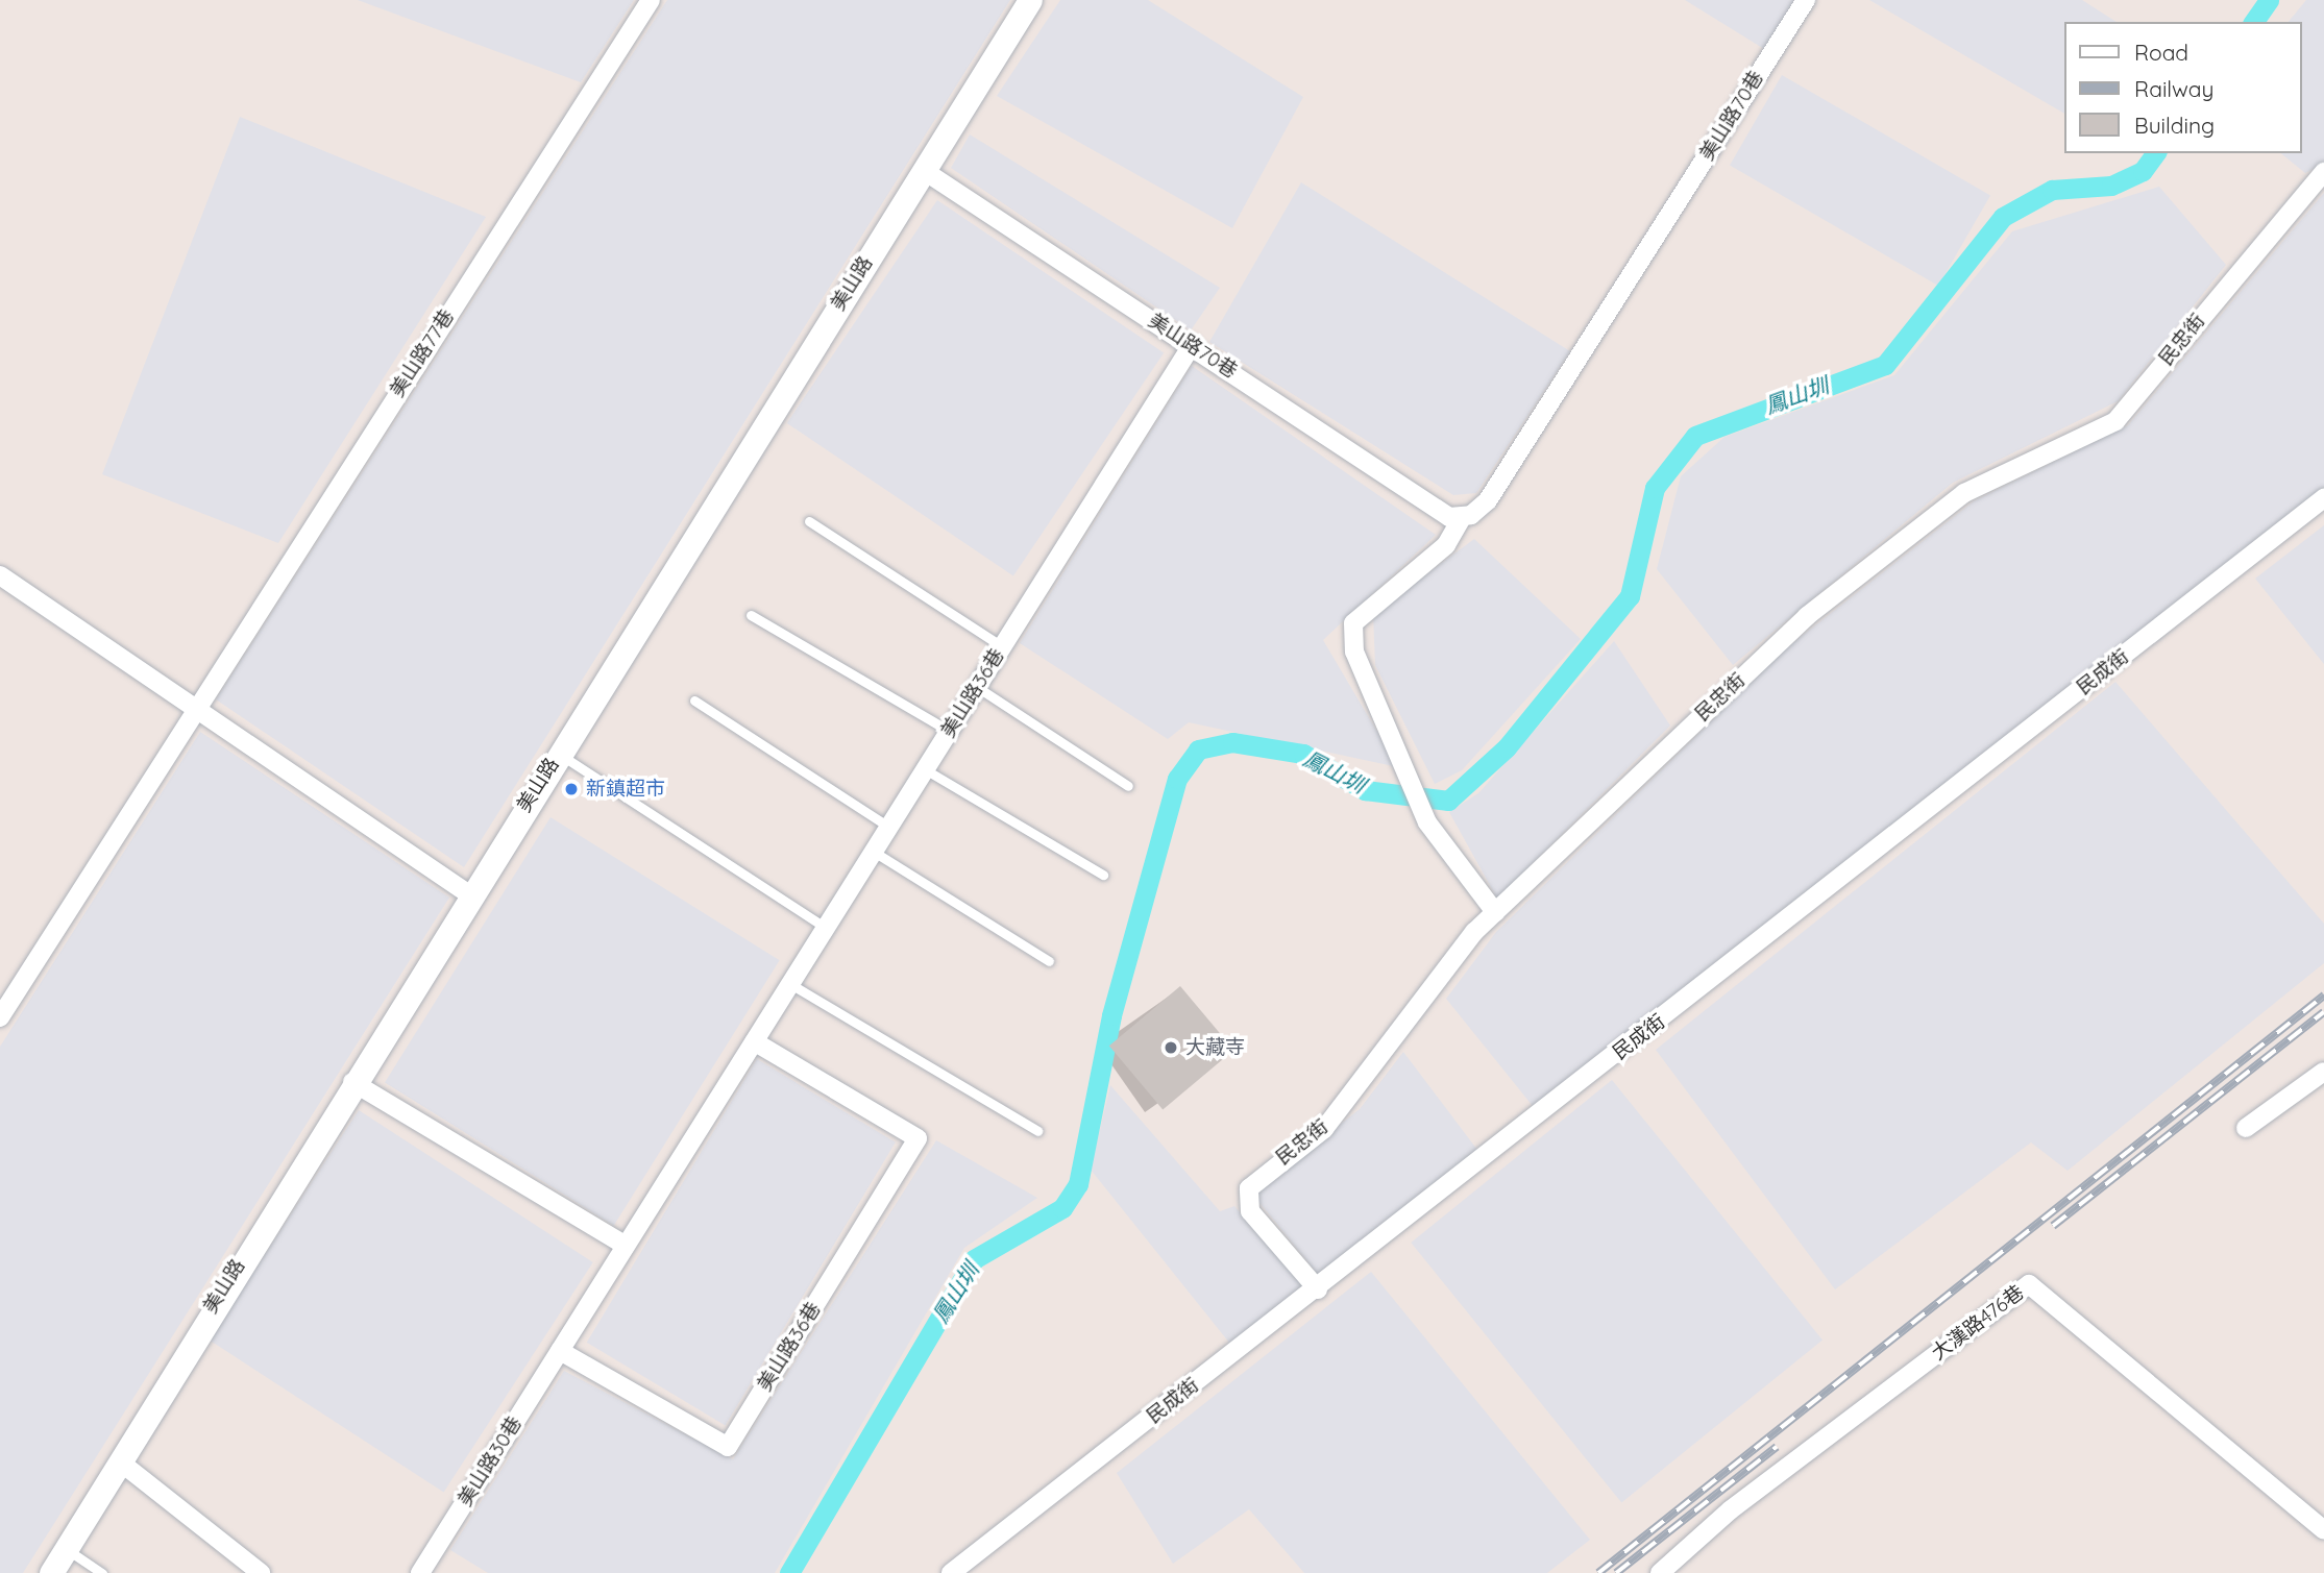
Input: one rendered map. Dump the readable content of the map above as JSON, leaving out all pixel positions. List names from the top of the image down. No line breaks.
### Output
{"streets":{"street":["美山路70巷","美山路","民忠街","美山路77巷","民成街","美山路36巷","大漢路476巷","美山路30巷"]},"crossings":[["美山路70巷","美山路"],["美山路70巷","民忠街"],["美山路70巷","美山路36巷"],["民忠街","民成街"],["美山路36巷","美山路30巷"]],"water":["鳳山圳"],"places":["新鎮超市","大藏寺"],"legend":["Road","Railway","Building"]}
